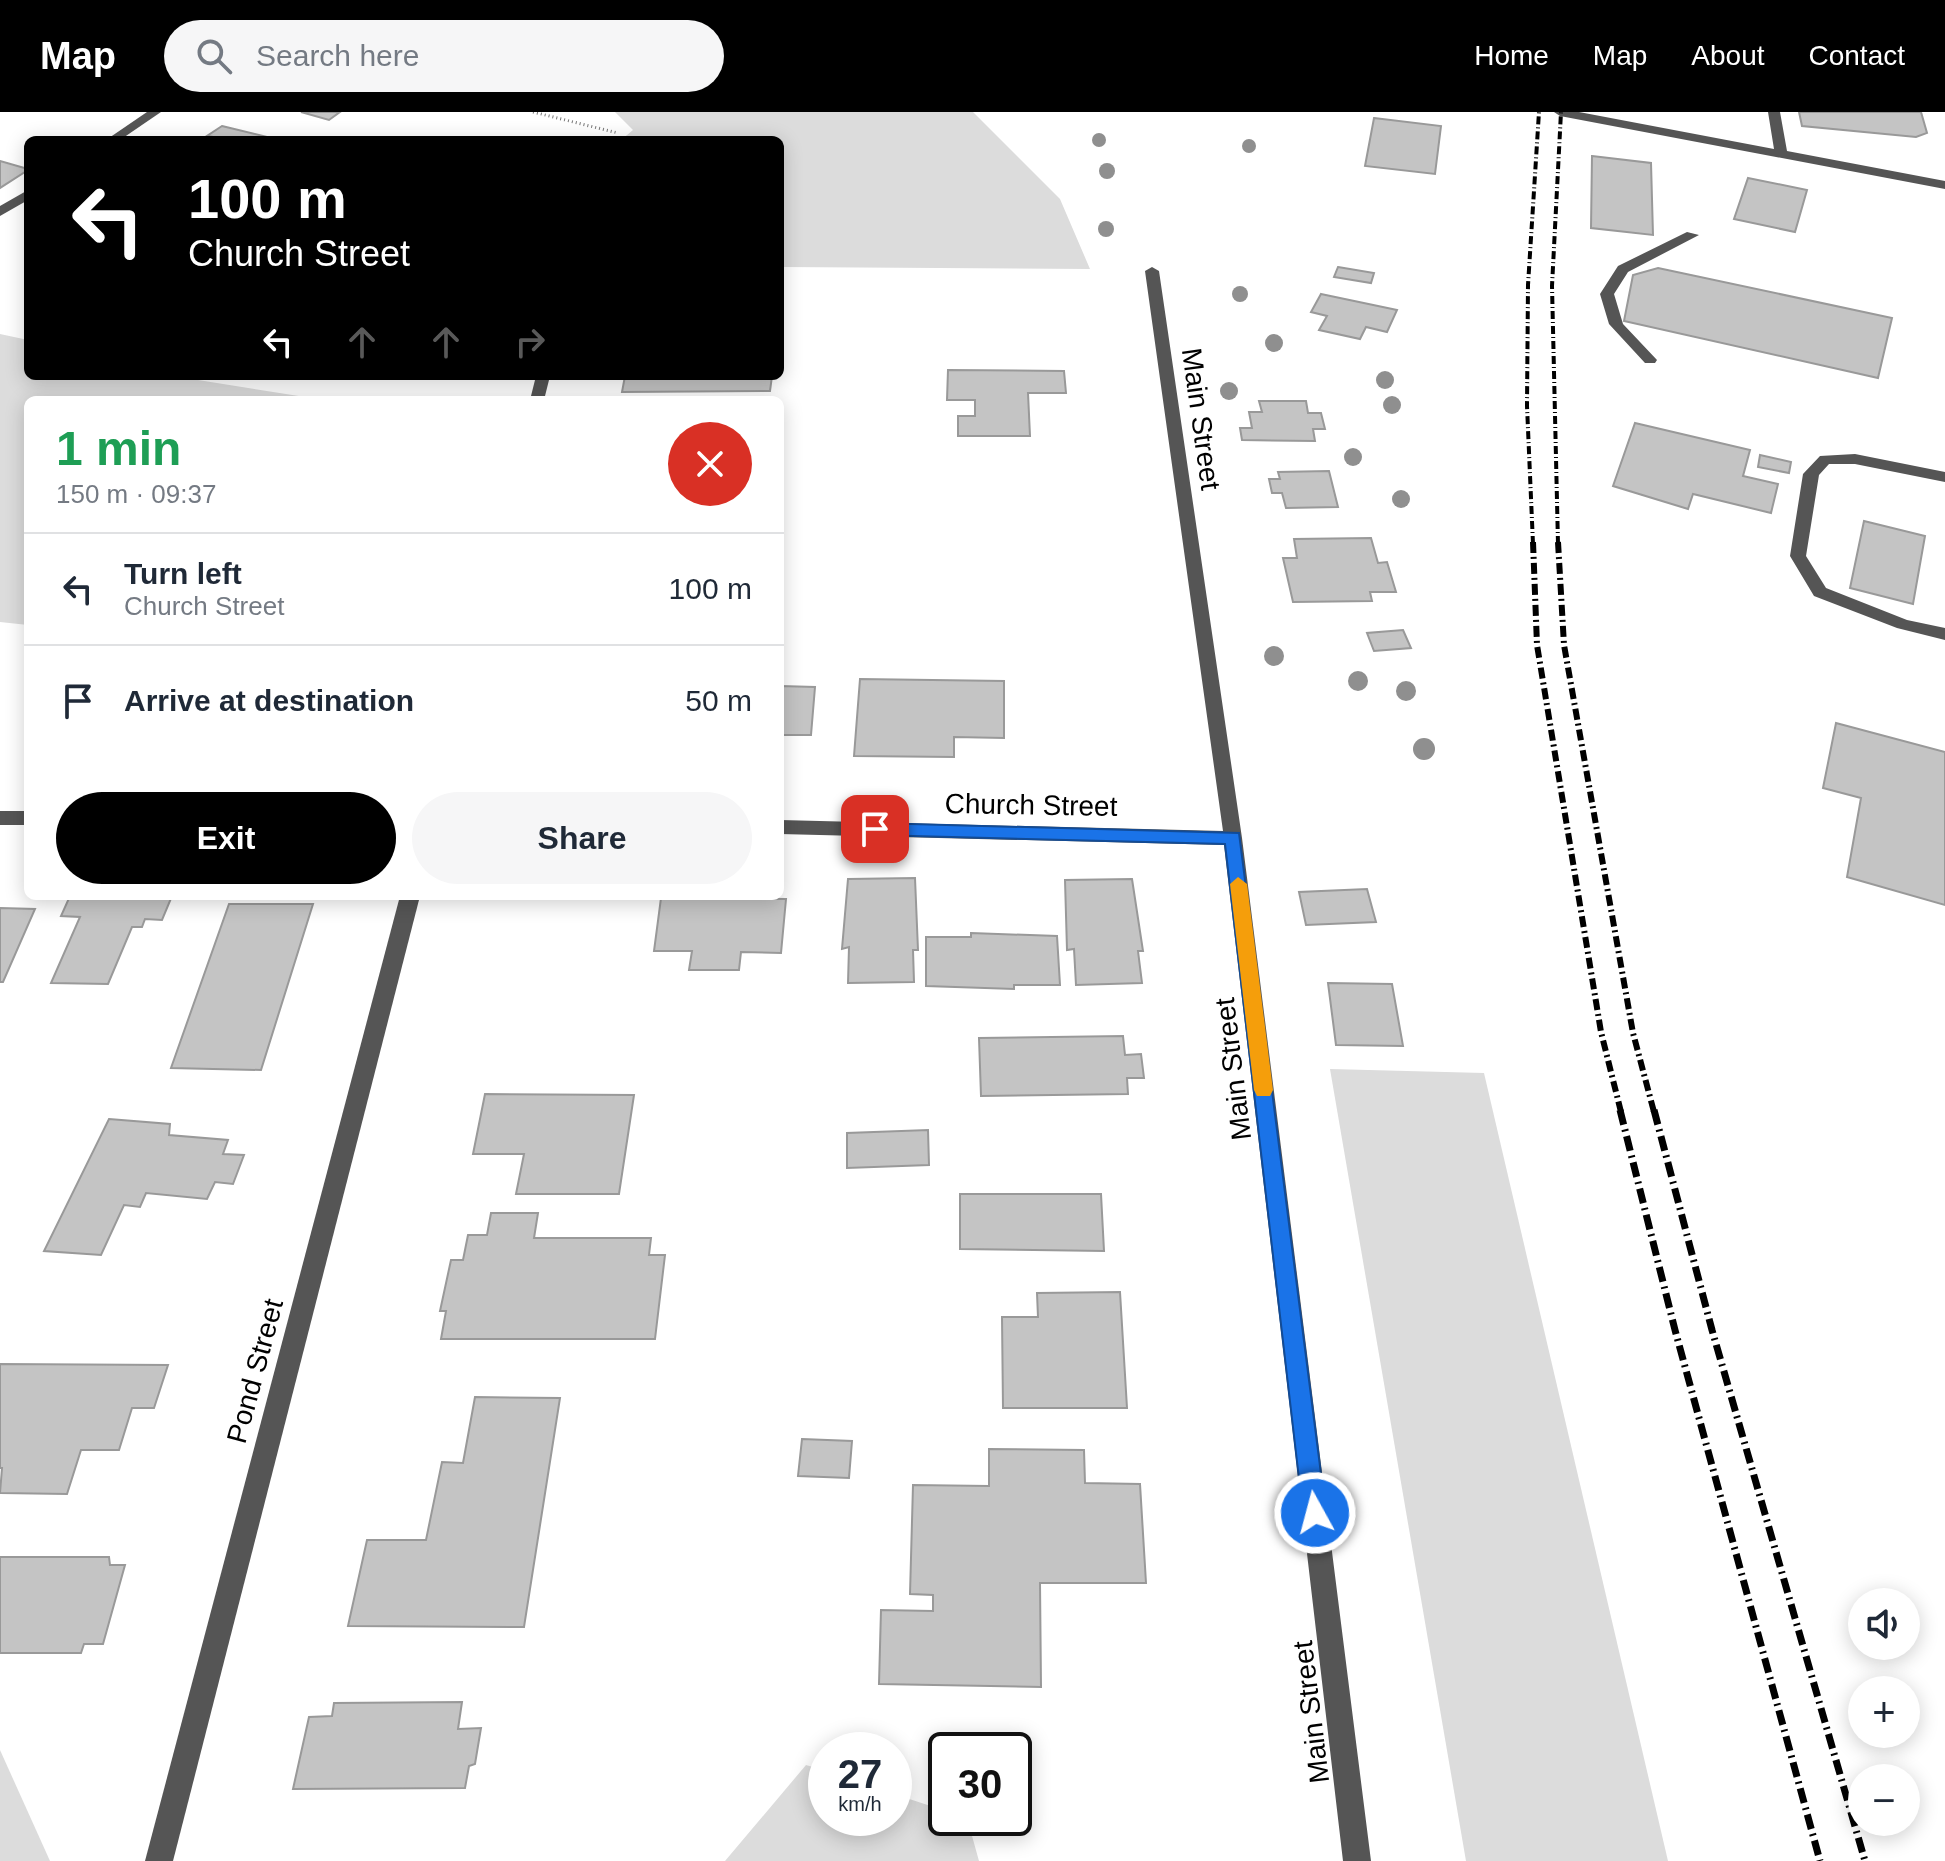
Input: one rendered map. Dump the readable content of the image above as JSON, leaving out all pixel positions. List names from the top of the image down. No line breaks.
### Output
{"streets":{"street":["Main Street","Church Street","Pond Street"]},"crossings":[["Main Street","Church Street"]],"page":{"header":"Map","search":"Search here","nav":["Home","Map","About","Contact"],"turn":["100 m","Church Street"],"heading":["1 min","150 m · 09:37"],"list":[{"name":"Turn left","note":"Church Street","value":"100 m"},{"name":"Arrive at destination","value":"50 m"}],"buttons":["Exit","Share"],"map_buttons":["+","−"],"speed":"27 km/h","limit":"30"}}
